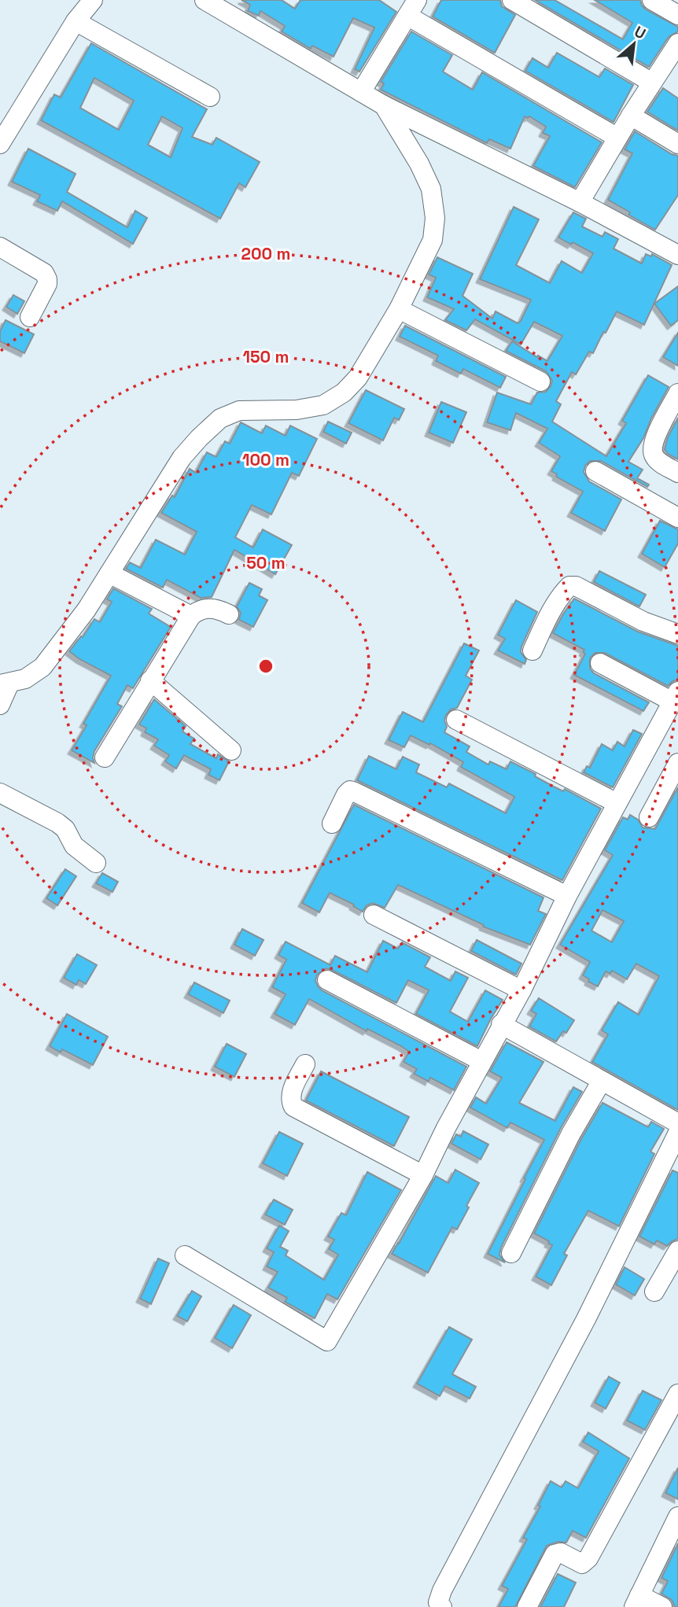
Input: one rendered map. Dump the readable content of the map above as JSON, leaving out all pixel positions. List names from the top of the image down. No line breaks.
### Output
{"north":"top right","rings":["200 m","150 m","100 m","50 m"]}
